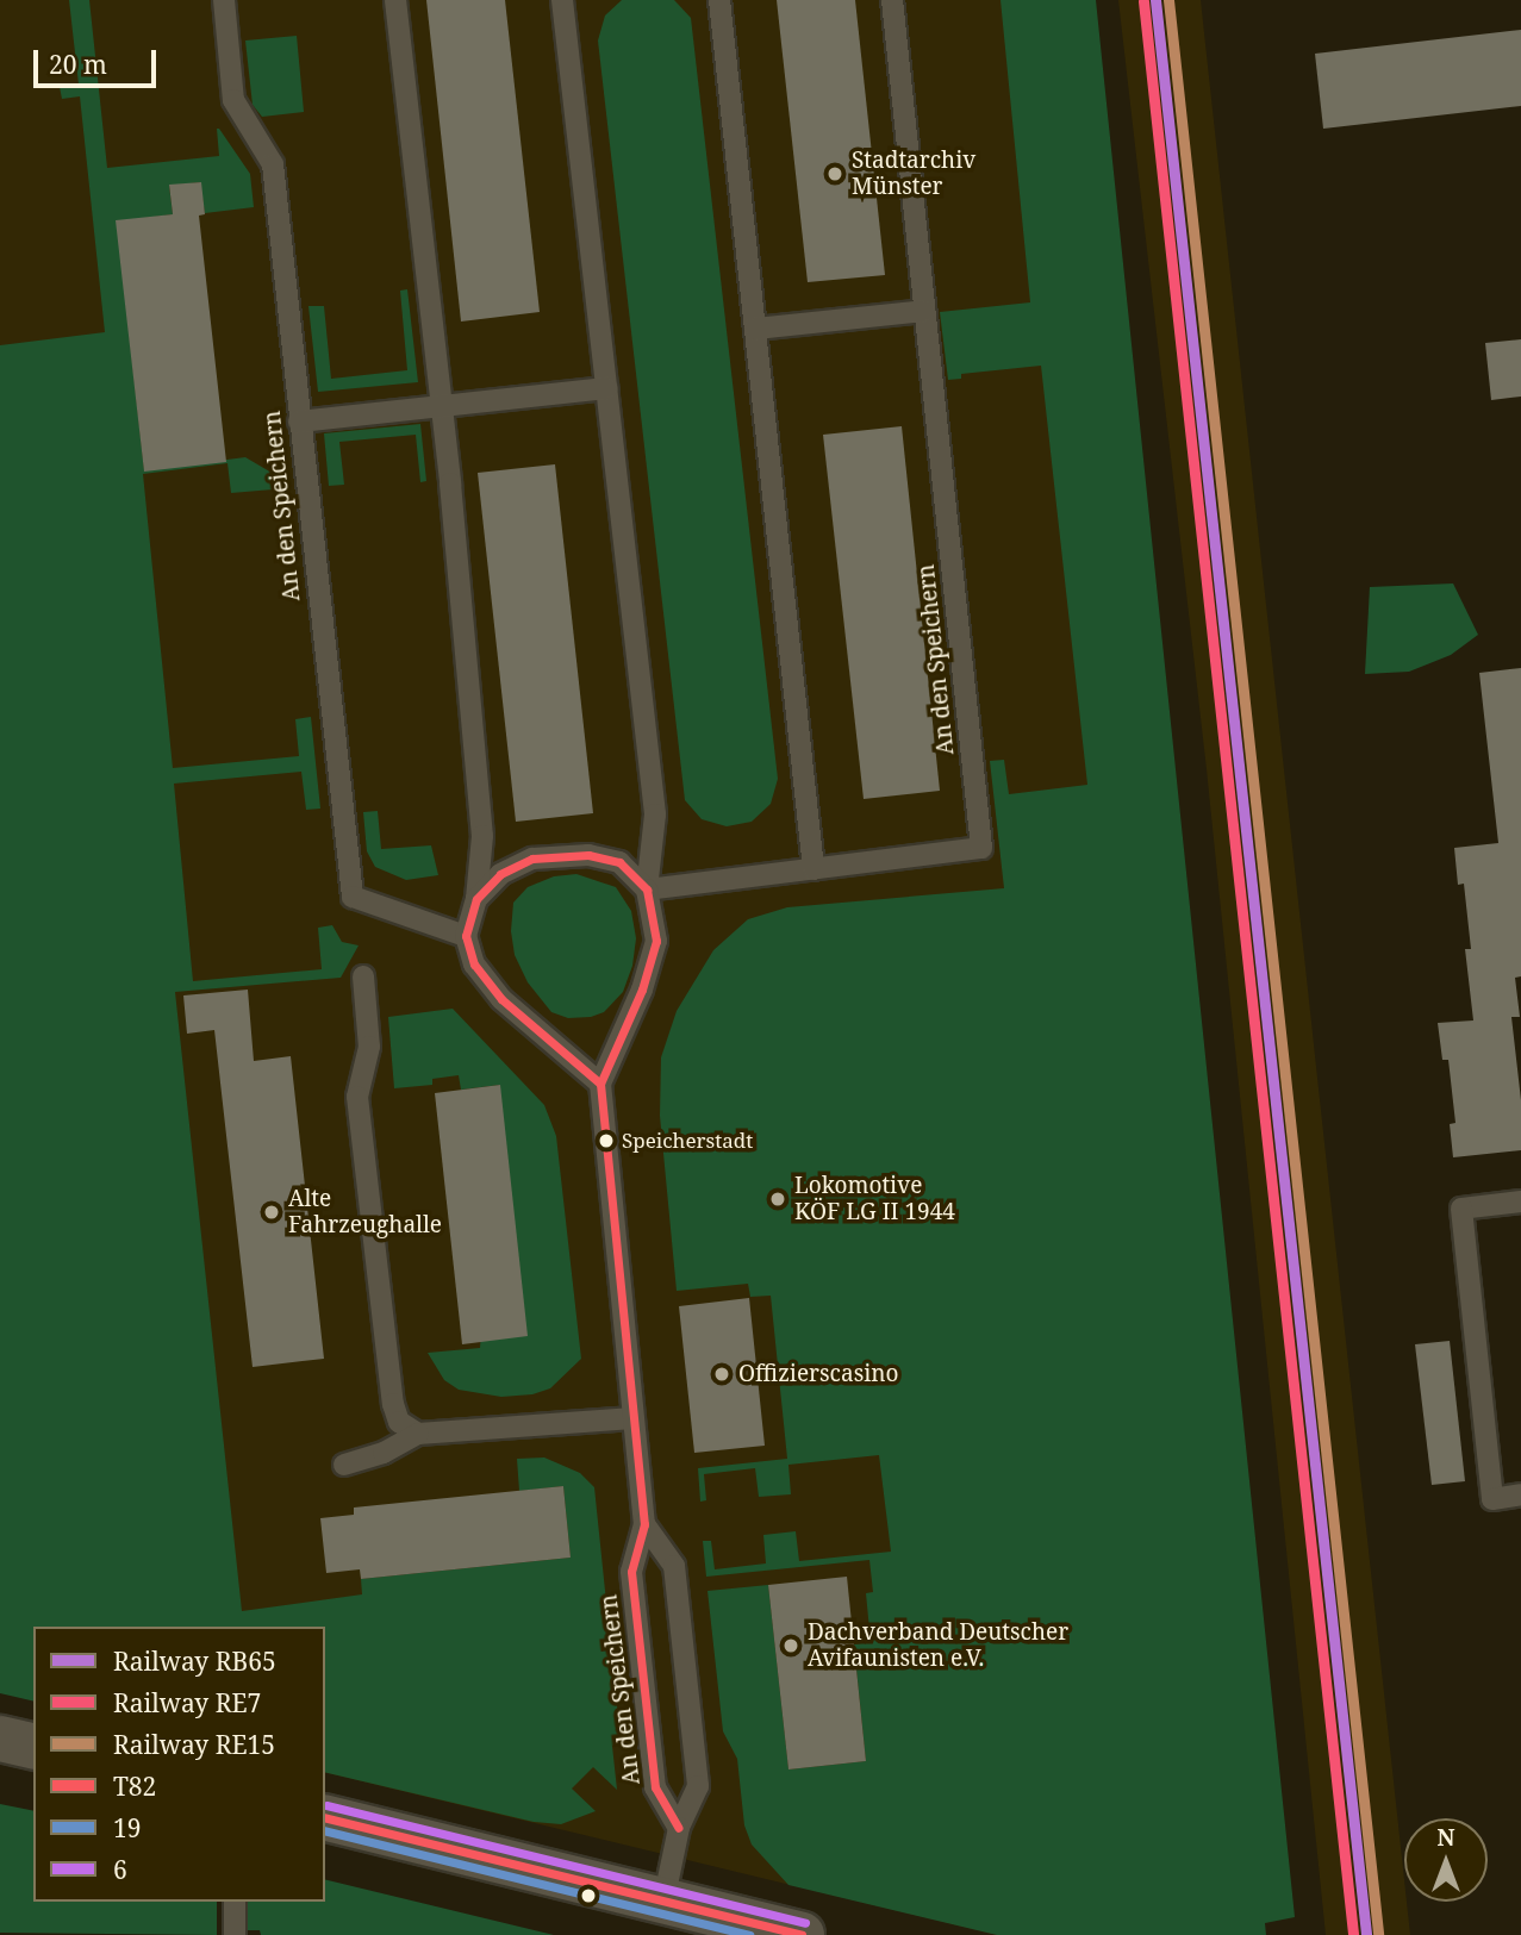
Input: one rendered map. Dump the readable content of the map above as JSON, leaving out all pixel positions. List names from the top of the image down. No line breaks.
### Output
{"streets":{"lane":["An den Speichern"]},"places":["Stadtarchiv Münster","Speicherstadt","Lokomotive KÖF LG II 1944","Alte Fahrzeughalle","Offizierscasino","Dachverband Deutscher Avifaunisten e.V."],"lines":["rail line RB65","rail line RE15","rail line RE7","transit line T82","transit line 6","transit line 19"],"legend":["Railway RB65","Railway RE7","Railway RE15","T82","19","6"],"scale_bar":"20 m","north":"top"}
